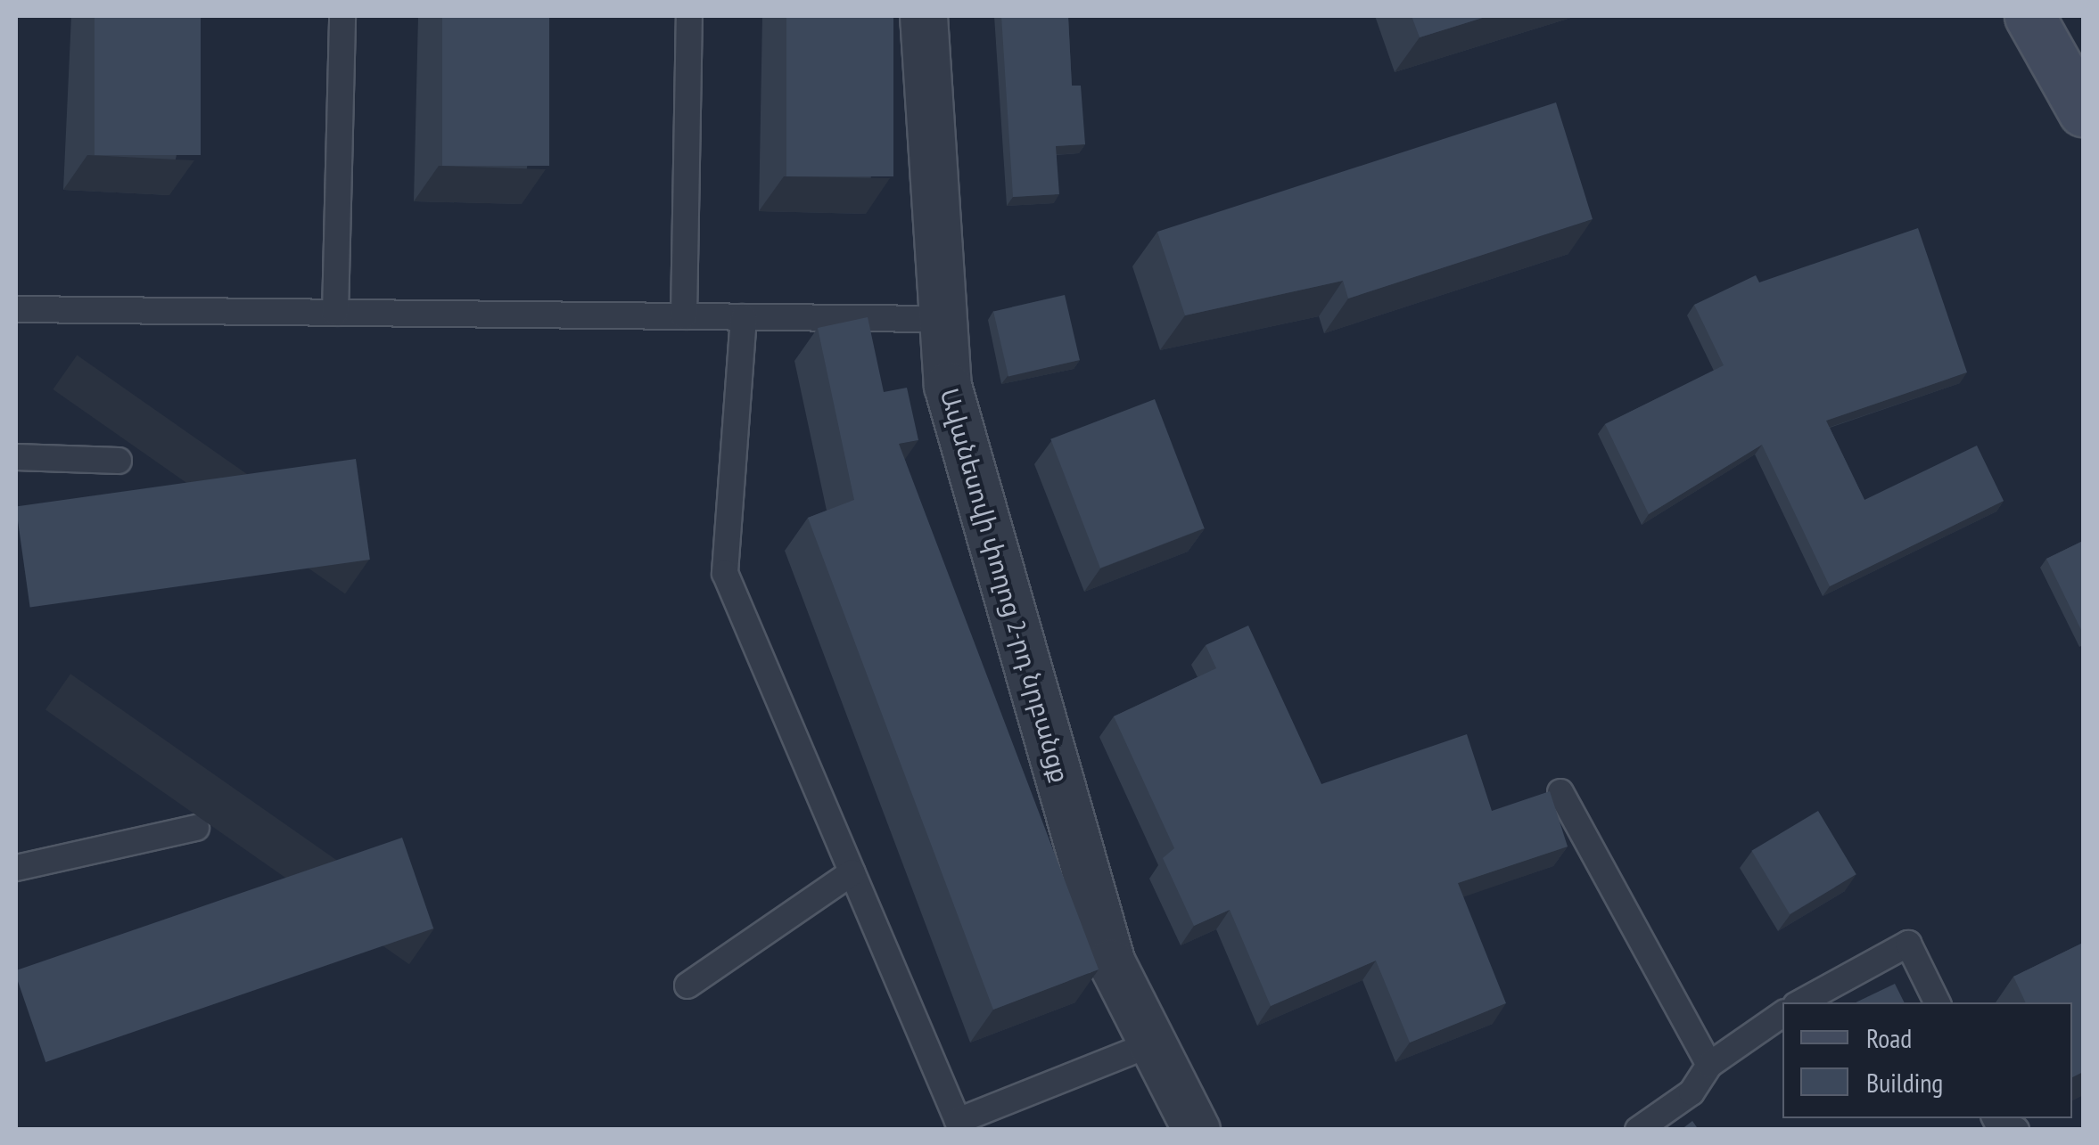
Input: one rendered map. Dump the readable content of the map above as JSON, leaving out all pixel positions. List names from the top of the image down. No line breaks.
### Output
{"streets":{"street":["Ավանեսովի փողոց 2-րդ նրբանցք"]},"legend":["Road","Building"]}
